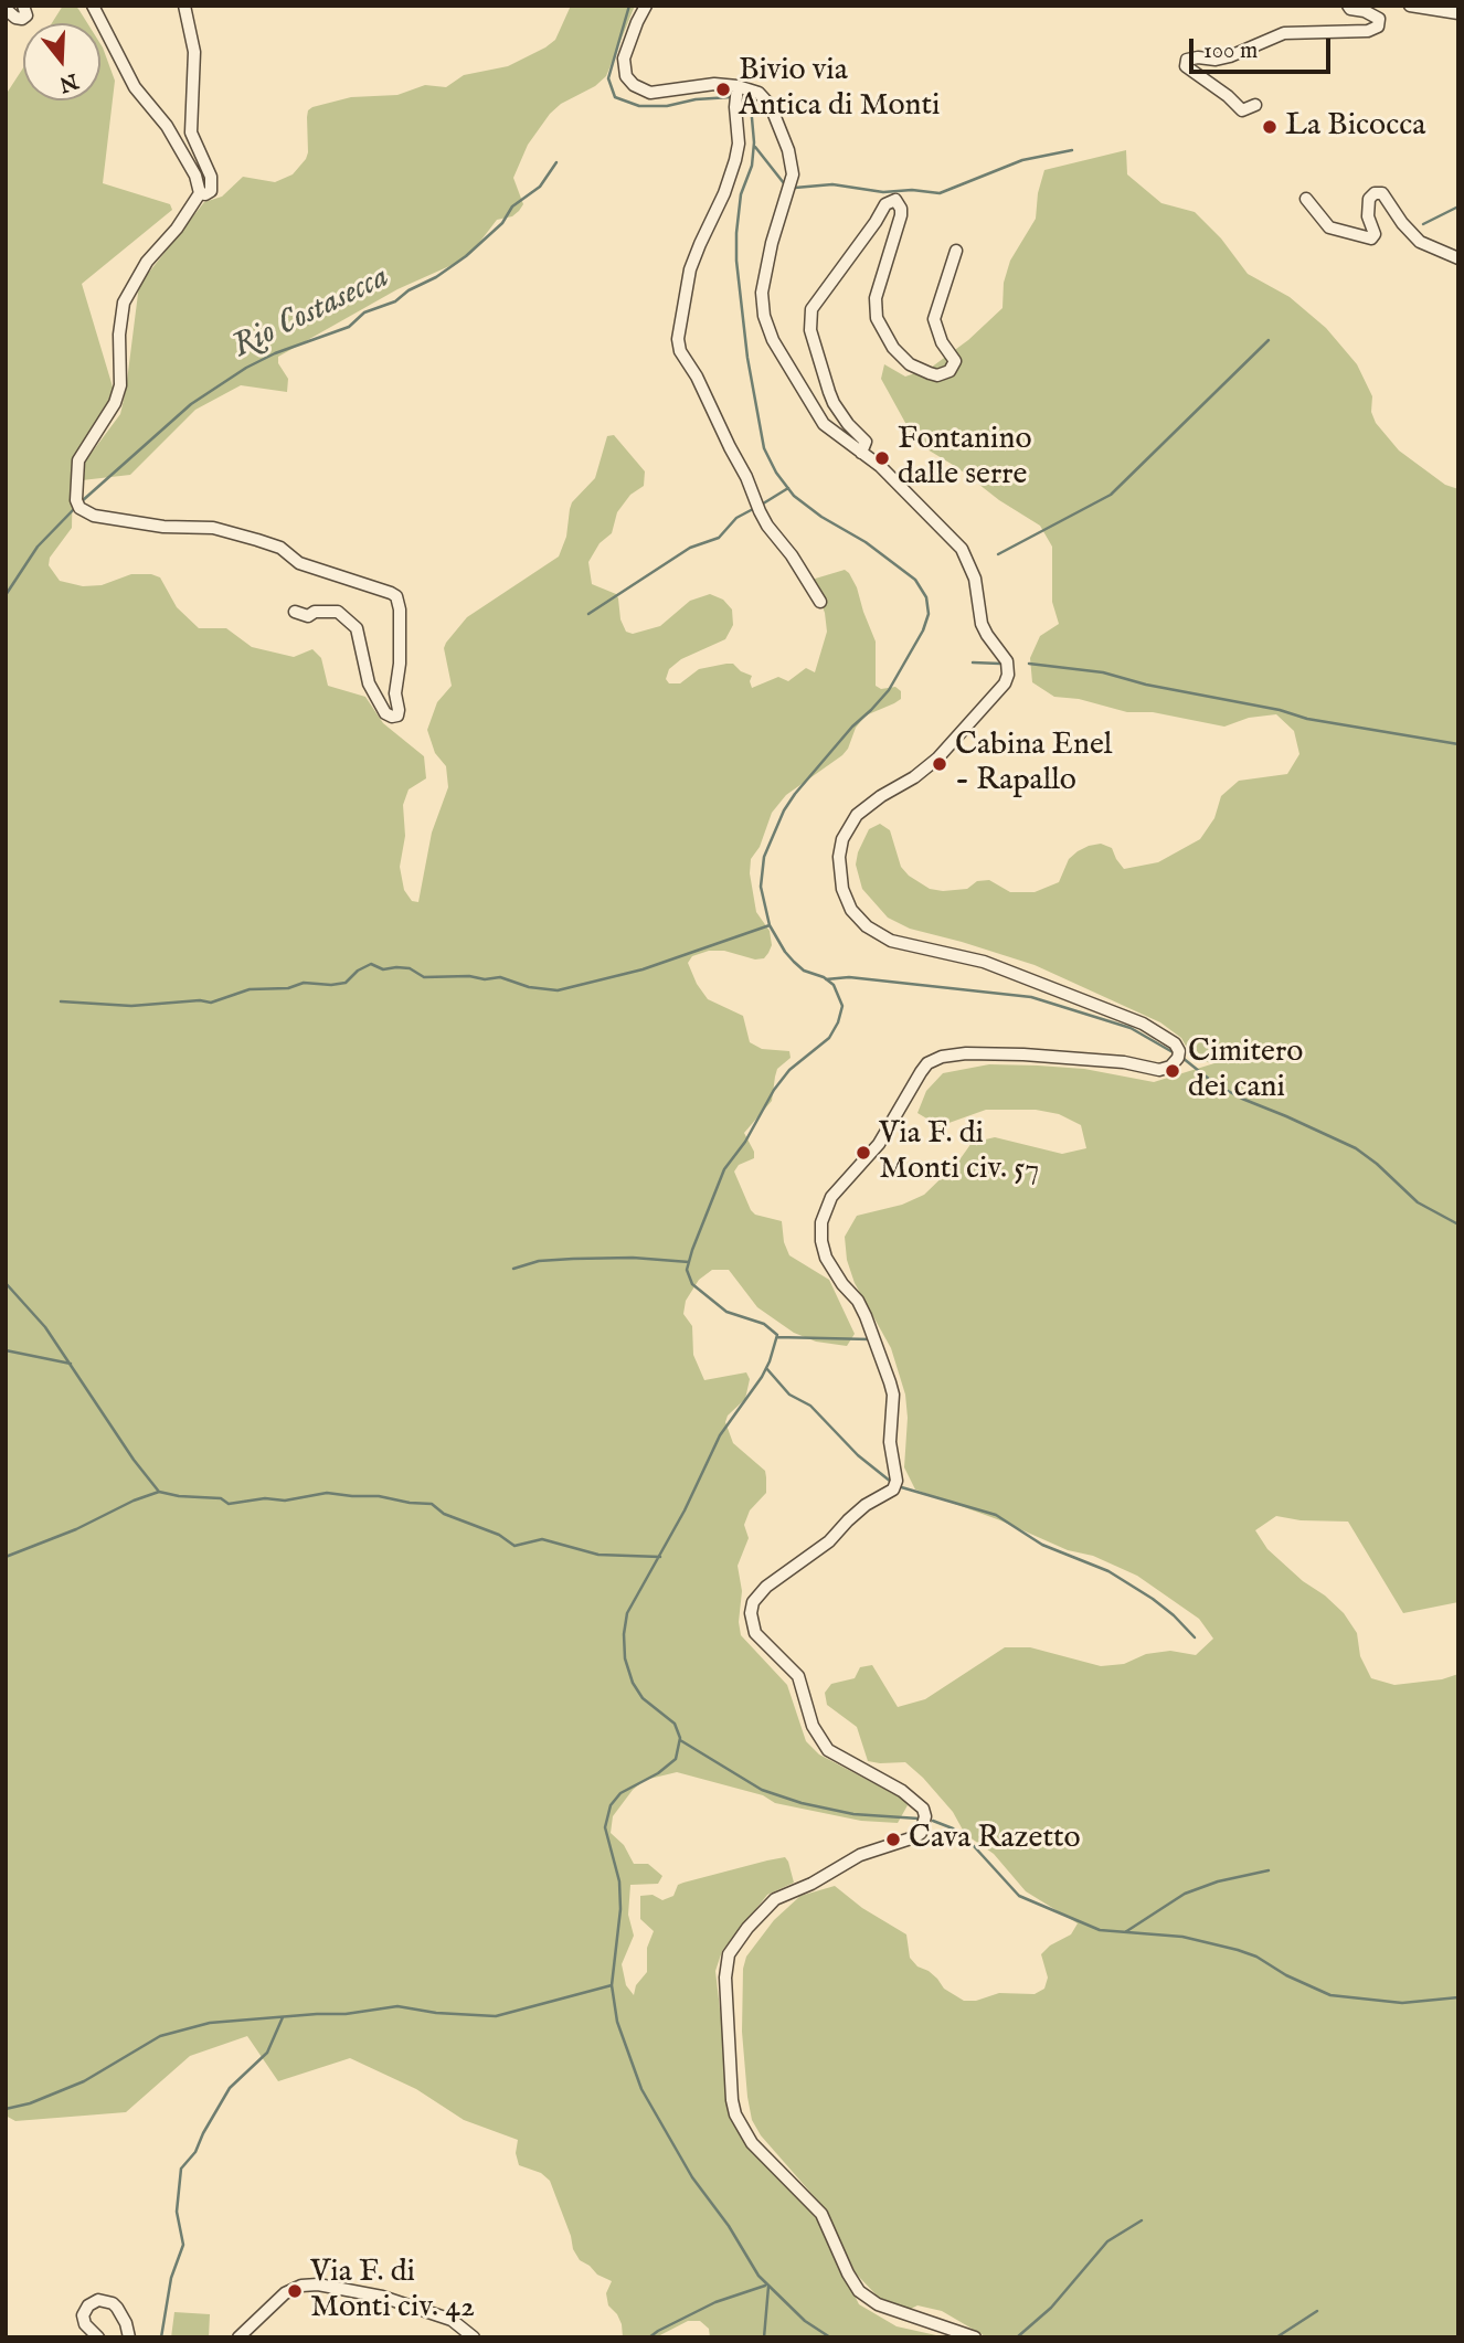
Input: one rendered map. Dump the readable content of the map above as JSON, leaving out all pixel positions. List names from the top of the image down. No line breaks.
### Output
{"water":["Rio Costasecca"],"places":["Bivio via Antica di Monti","La Bicocca","Fontanino dalle serre","Cabina Enel - Rapallo","Cimitero dei cani","Via F. di Monti civ. 57","Cava Razetto","Via F. di Monti civ. 42"],"scale_bar":"100 m","north":"bottom"}
